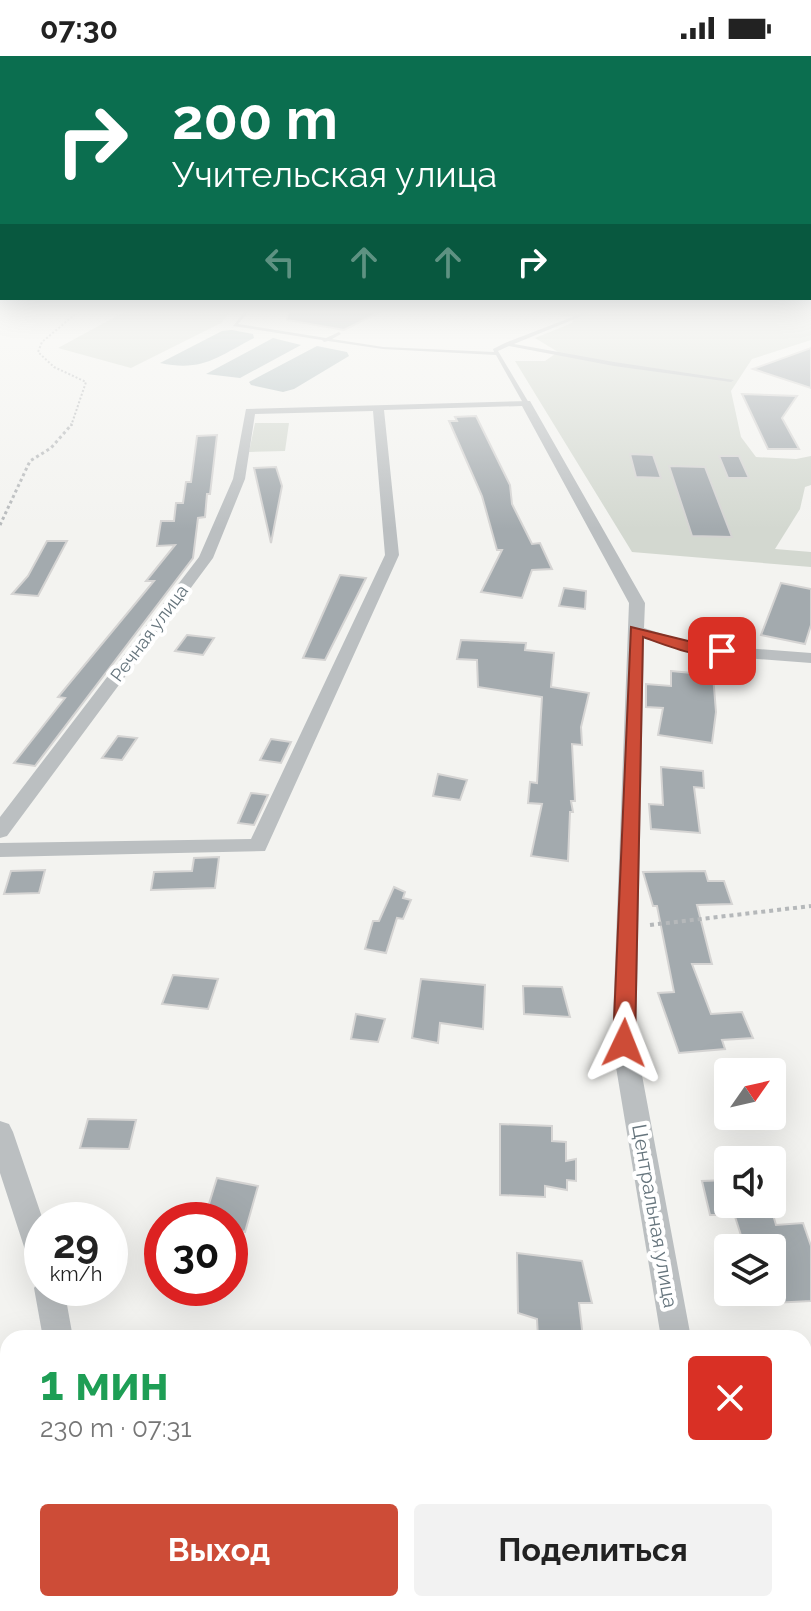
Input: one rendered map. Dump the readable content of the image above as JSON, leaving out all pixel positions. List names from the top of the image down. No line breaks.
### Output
{"streets":{"street":["Речная улица","Центральная улица"]},"north":"top right","page":{"status":"07:30","turn":["200 m","Учительская улица"],"speed":"29 km/h","limit":"30","heading":["1 мин","230 m · 07:31"],"buttons":["Выход","Поделиться"]}}
